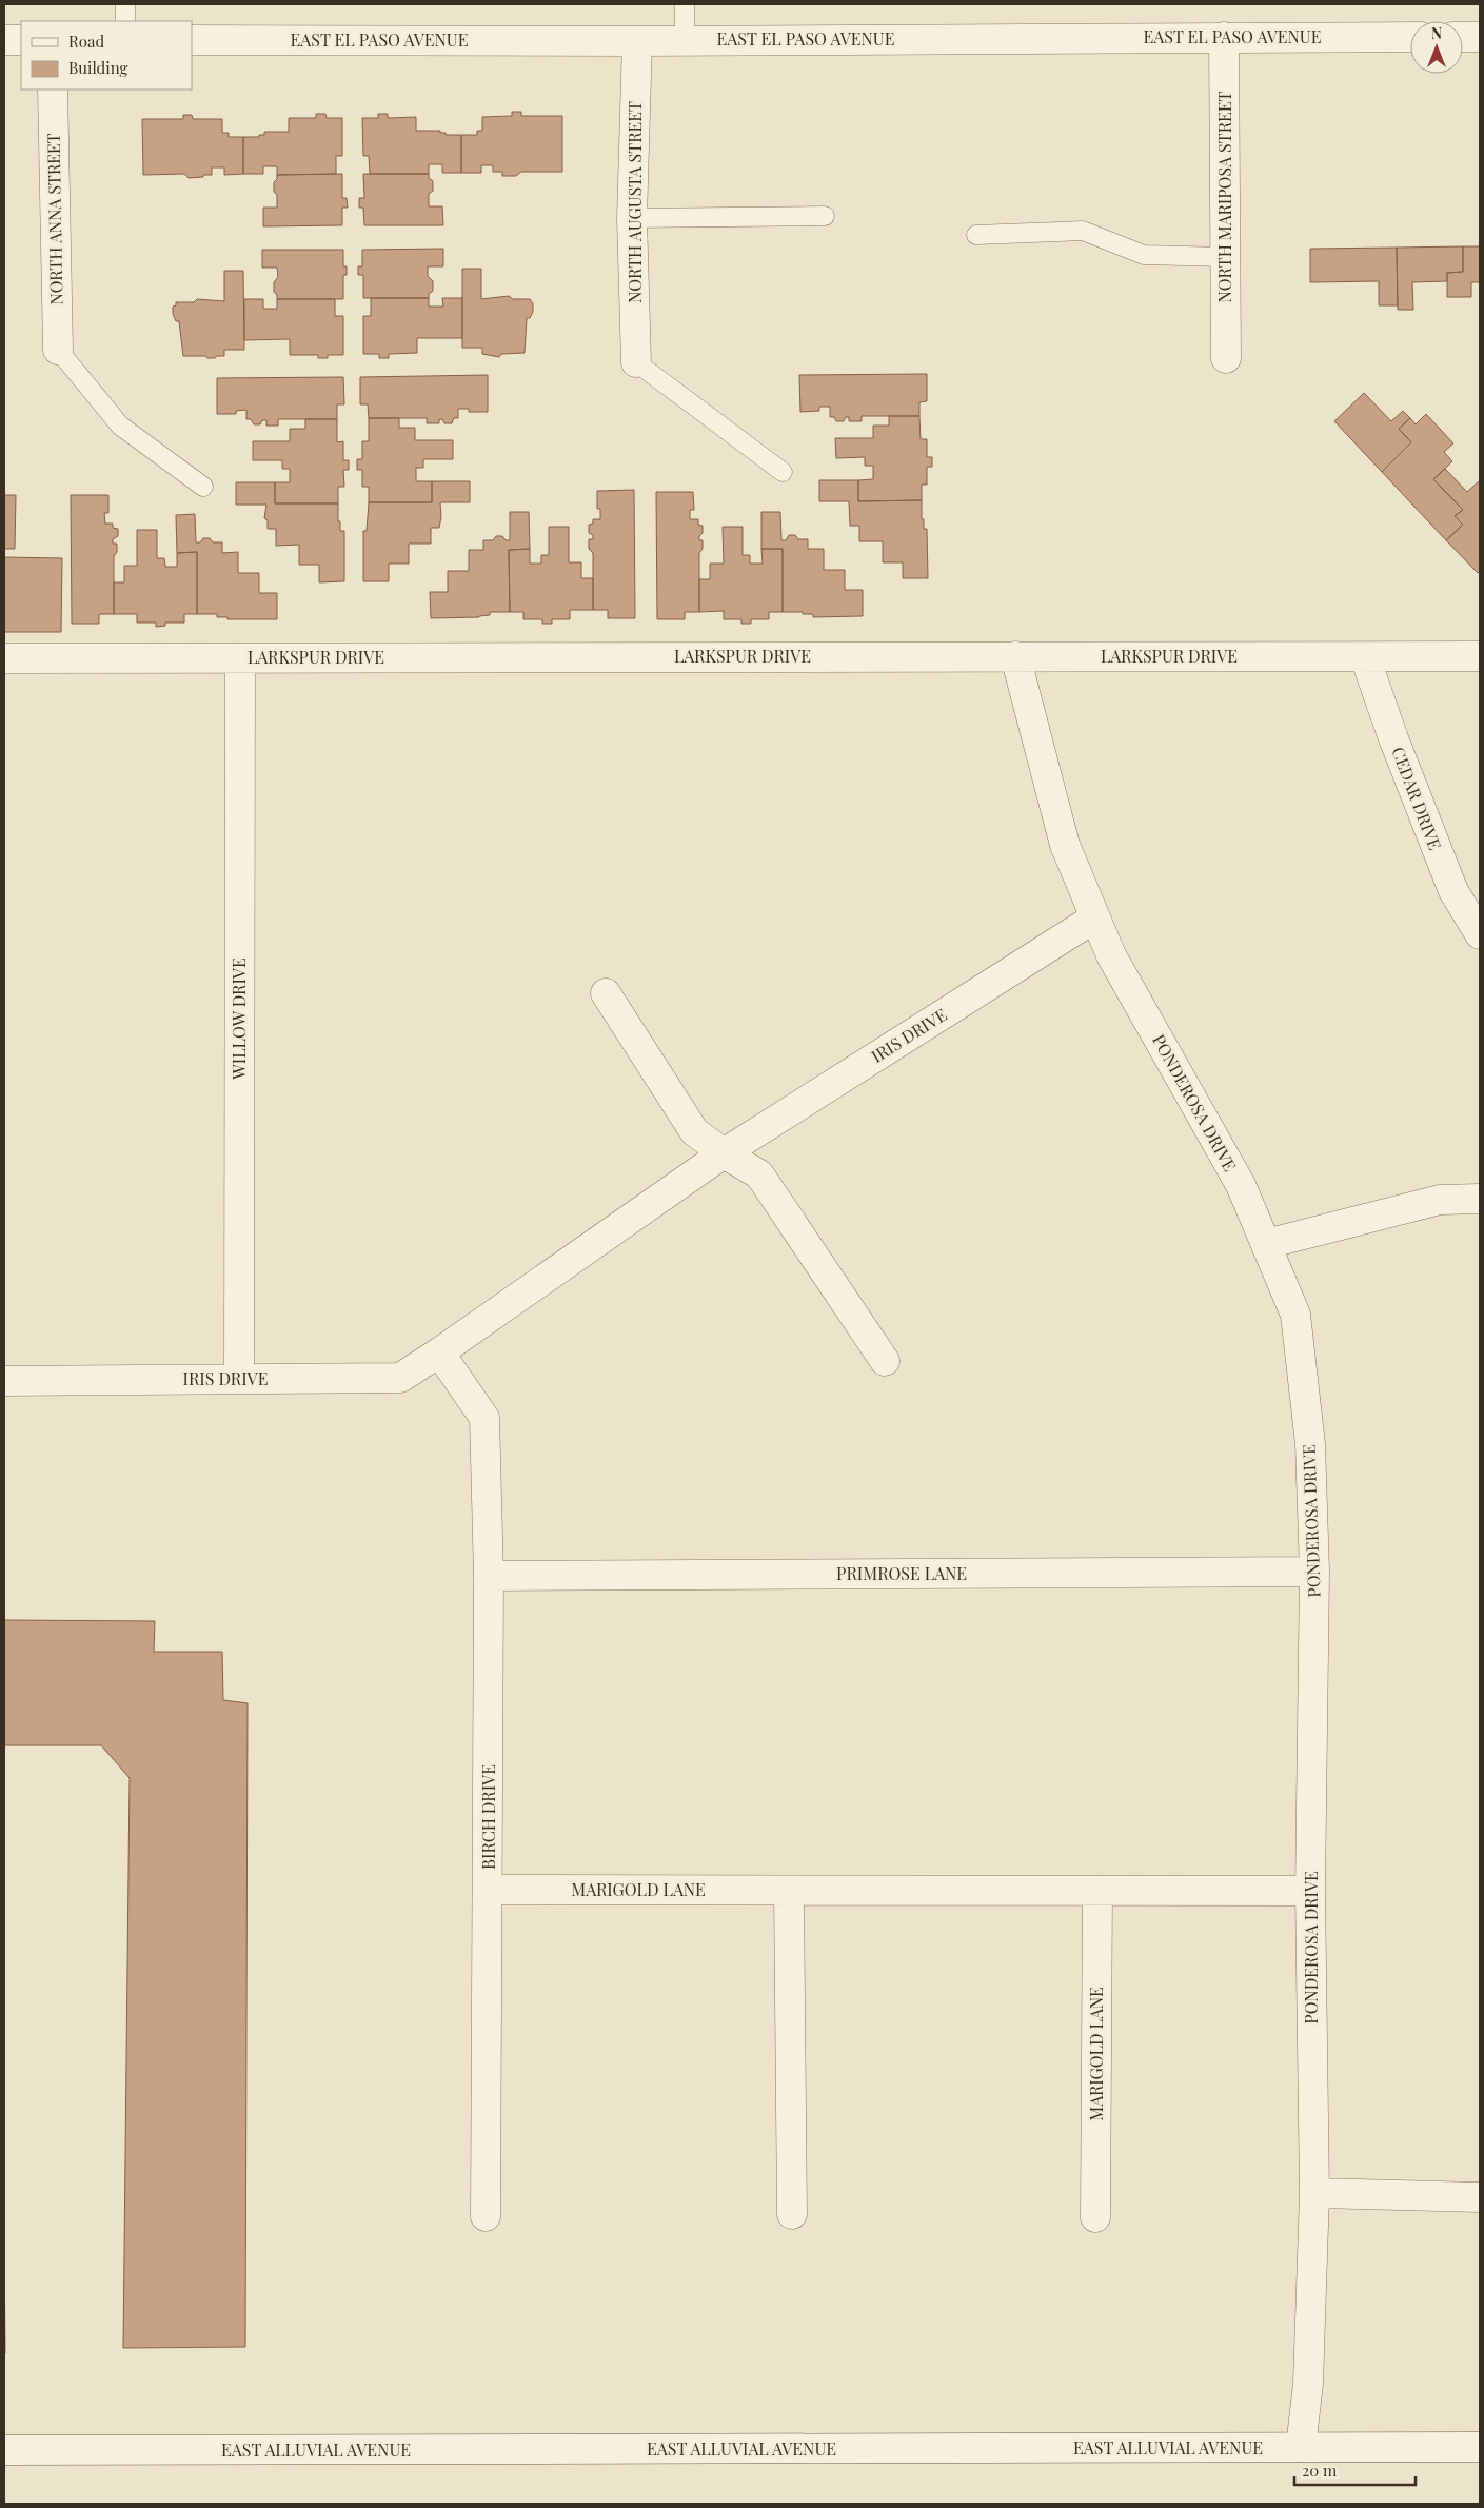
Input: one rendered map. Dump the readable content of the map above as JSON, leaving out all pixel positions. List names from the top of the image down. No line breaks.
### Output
{"streets":{"street":["EAST EL PASO AVENUE","NORTH MARIPOSA STREET","NORTH AUGUSTA STREET","NORTH ANNA STREET","LARKSPUR DRIVE","CEDAR DRIVE","WILLOW DRIVE","IRIS DRIVE","PONDEROSA DRIVE","PRIMROSE LANE","BIRCH DRIVE","MARIGOLD LANE","EAST ALLUVIAL AVENUE"]},"crossings":[["EAST EL PASO AVENUE","NORTH MARIPOSA STREET"],["EAST EL PASO AVENUE","NORTH AUGUSTA STREET"],["LARKSPUR DRIVE","CEDAR DRIVE"],["LARKSPUR DRIVE","WILLOW DRIVE"],["LARKSPUR DRIVE","PONDEROSA DRIVE"],["WILLOW DRIVE","IRIS DRIVE"],["IRIS DRIVE","PONDEROSA DRIVE"],["IRIS DRIVE","BIRCH DRIVE"],["PONDEROSA DRIVE","PRIMROSE LANE"],["PONDEROSA DRIVE","MARIGOLD LANE"],["PONDEROSA DRIVE","EAST ALLUVIAL AVENUE"],["PRIMROSE LANE","BIRCH DRIVE"],["BIRCH DRIVE","MARIGOLD LANE"]],"legend":["Road","Building"],"scale_bar":"20 m","north":"top"}
